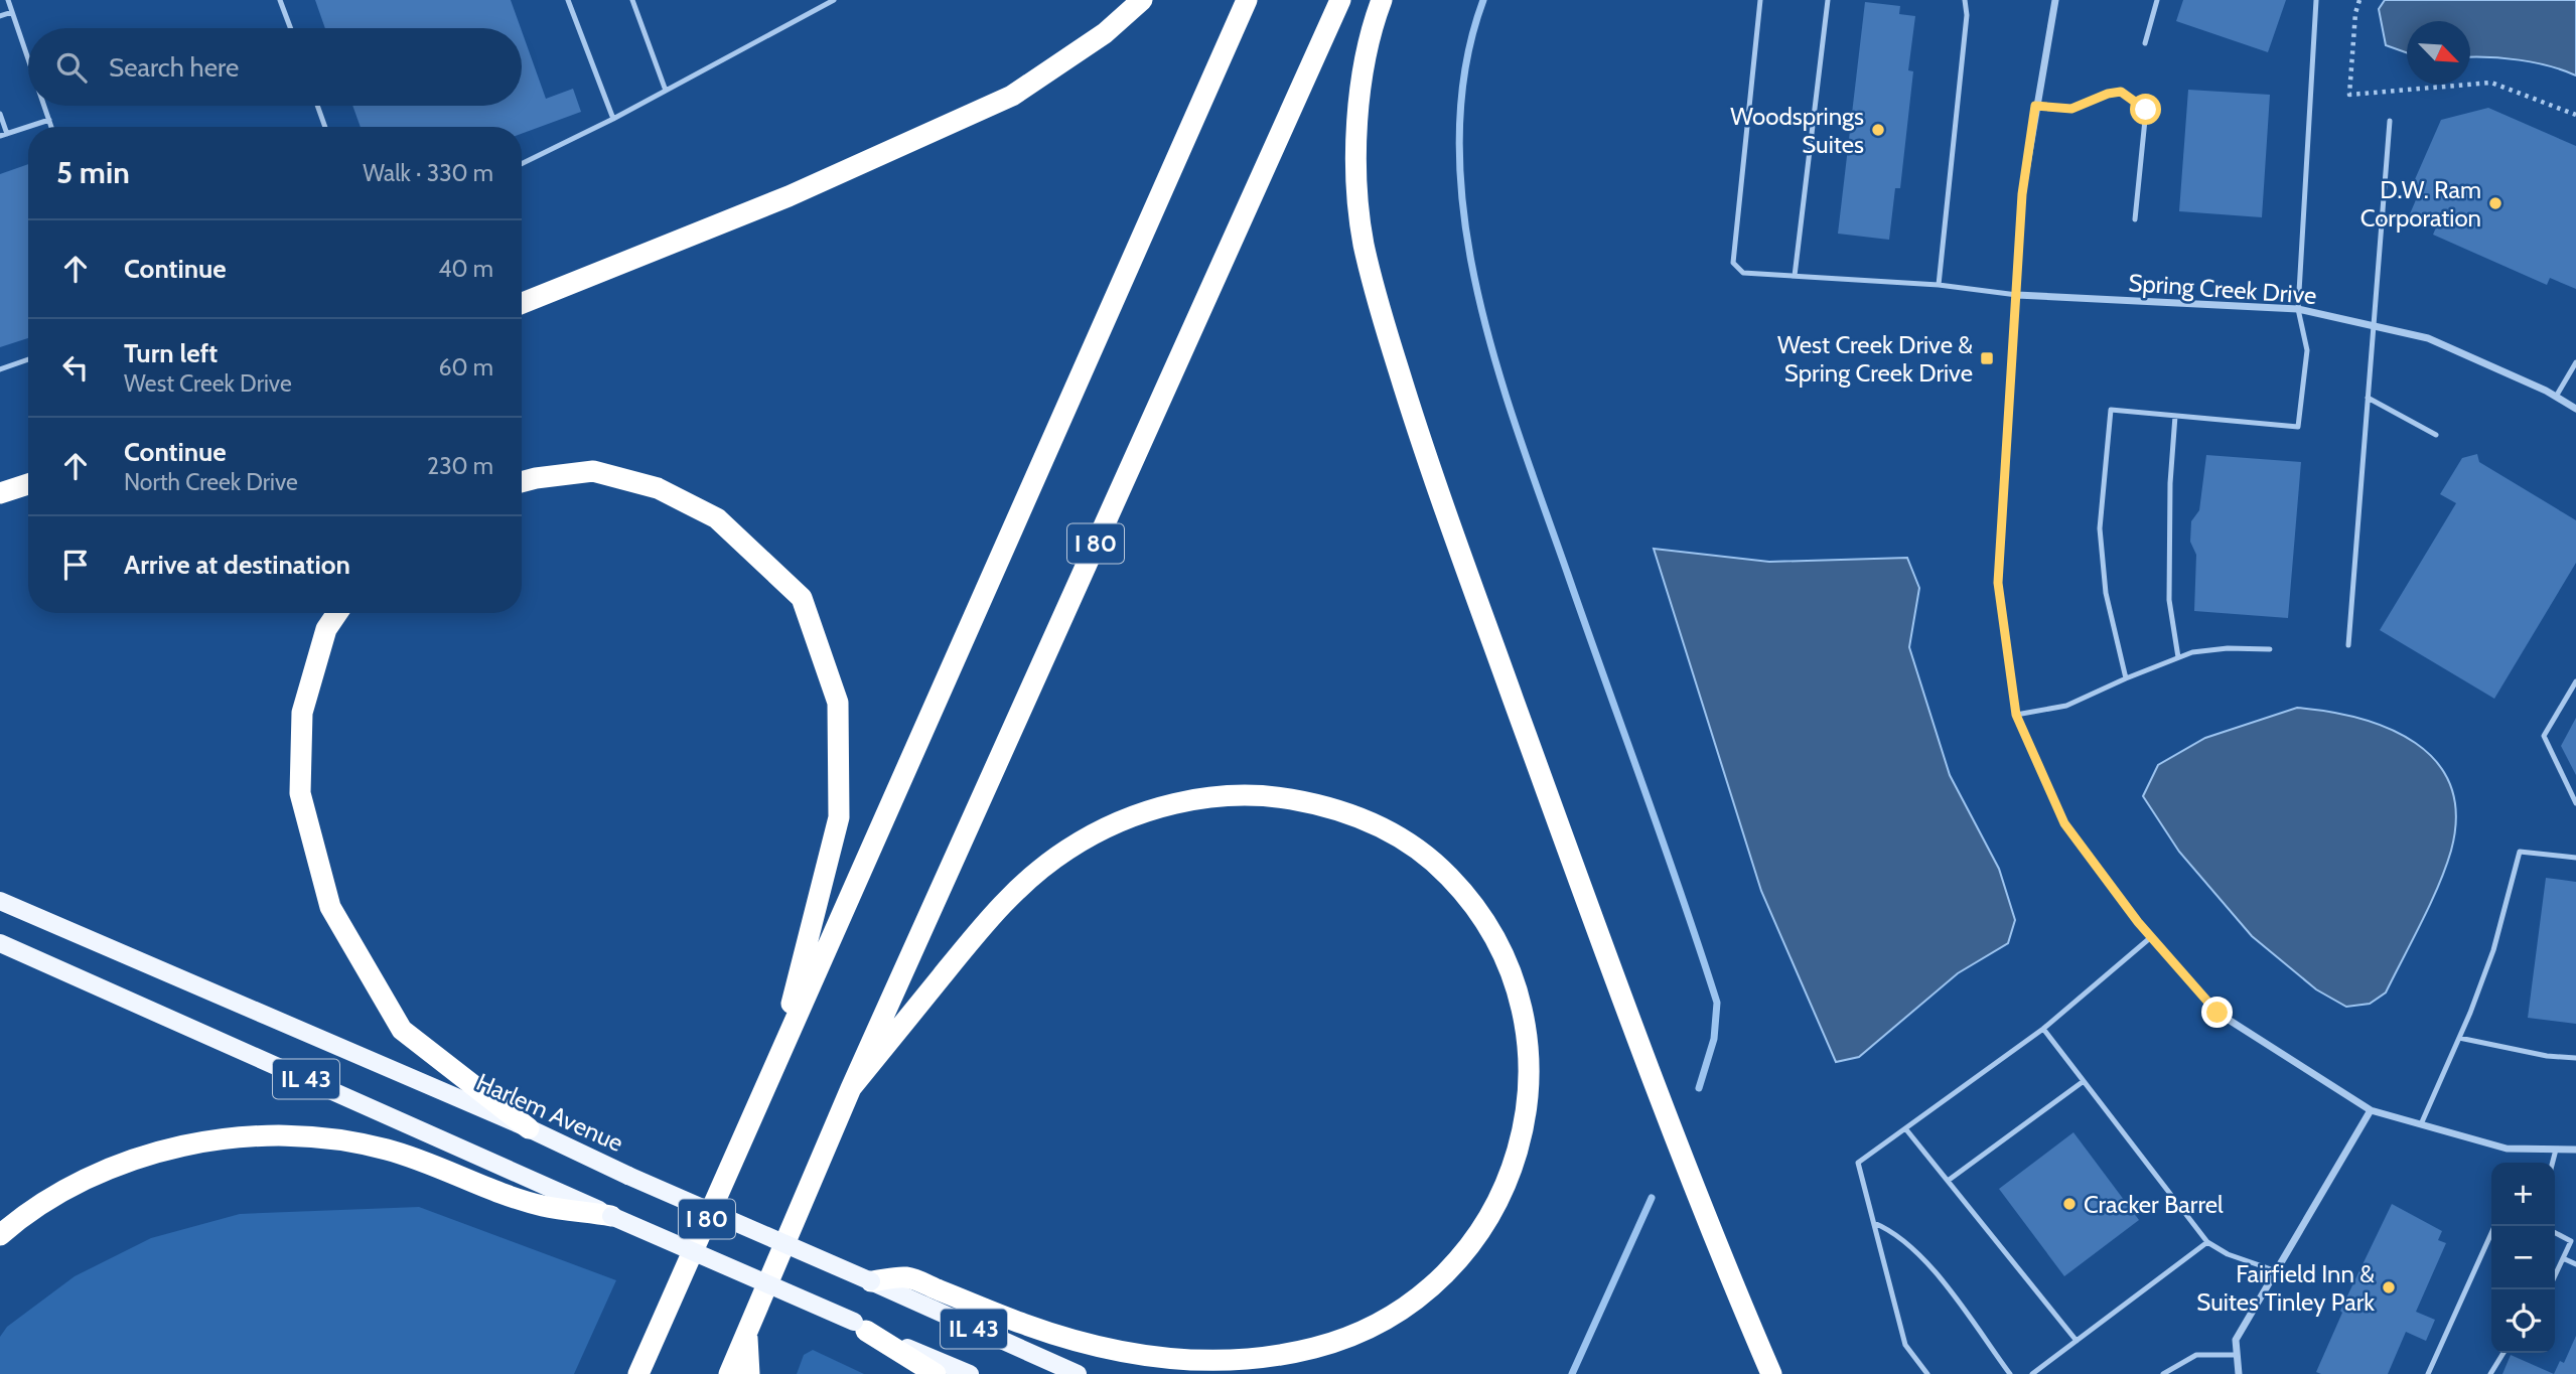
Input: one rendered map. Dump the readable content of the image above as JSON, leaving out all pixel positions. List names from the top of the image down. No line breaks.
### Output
{"streets":{"highway":["I 80"],"main road":["IL 43","Harlem Avenue"],"street":["Spring Creek Drive"]},"places":{"other":["Woodsprings Suites","D.W. Ram Corporation","Cracker Barrel","Fairfield Inn & Suites Tinley Park"],"transit":["West Creek Drive & Spring Creek Drive"]},"north":"bottom right","page":{"search":"Search here","heading":["5 min","Walk · 330 m"],"list":[["Continue","40 m"],["Turn left","West Creek Drive","60 m"],["Continue","North Creek Drive","230 m"],"Arrive at destination"],"map_buttons":["+","−"]}}
